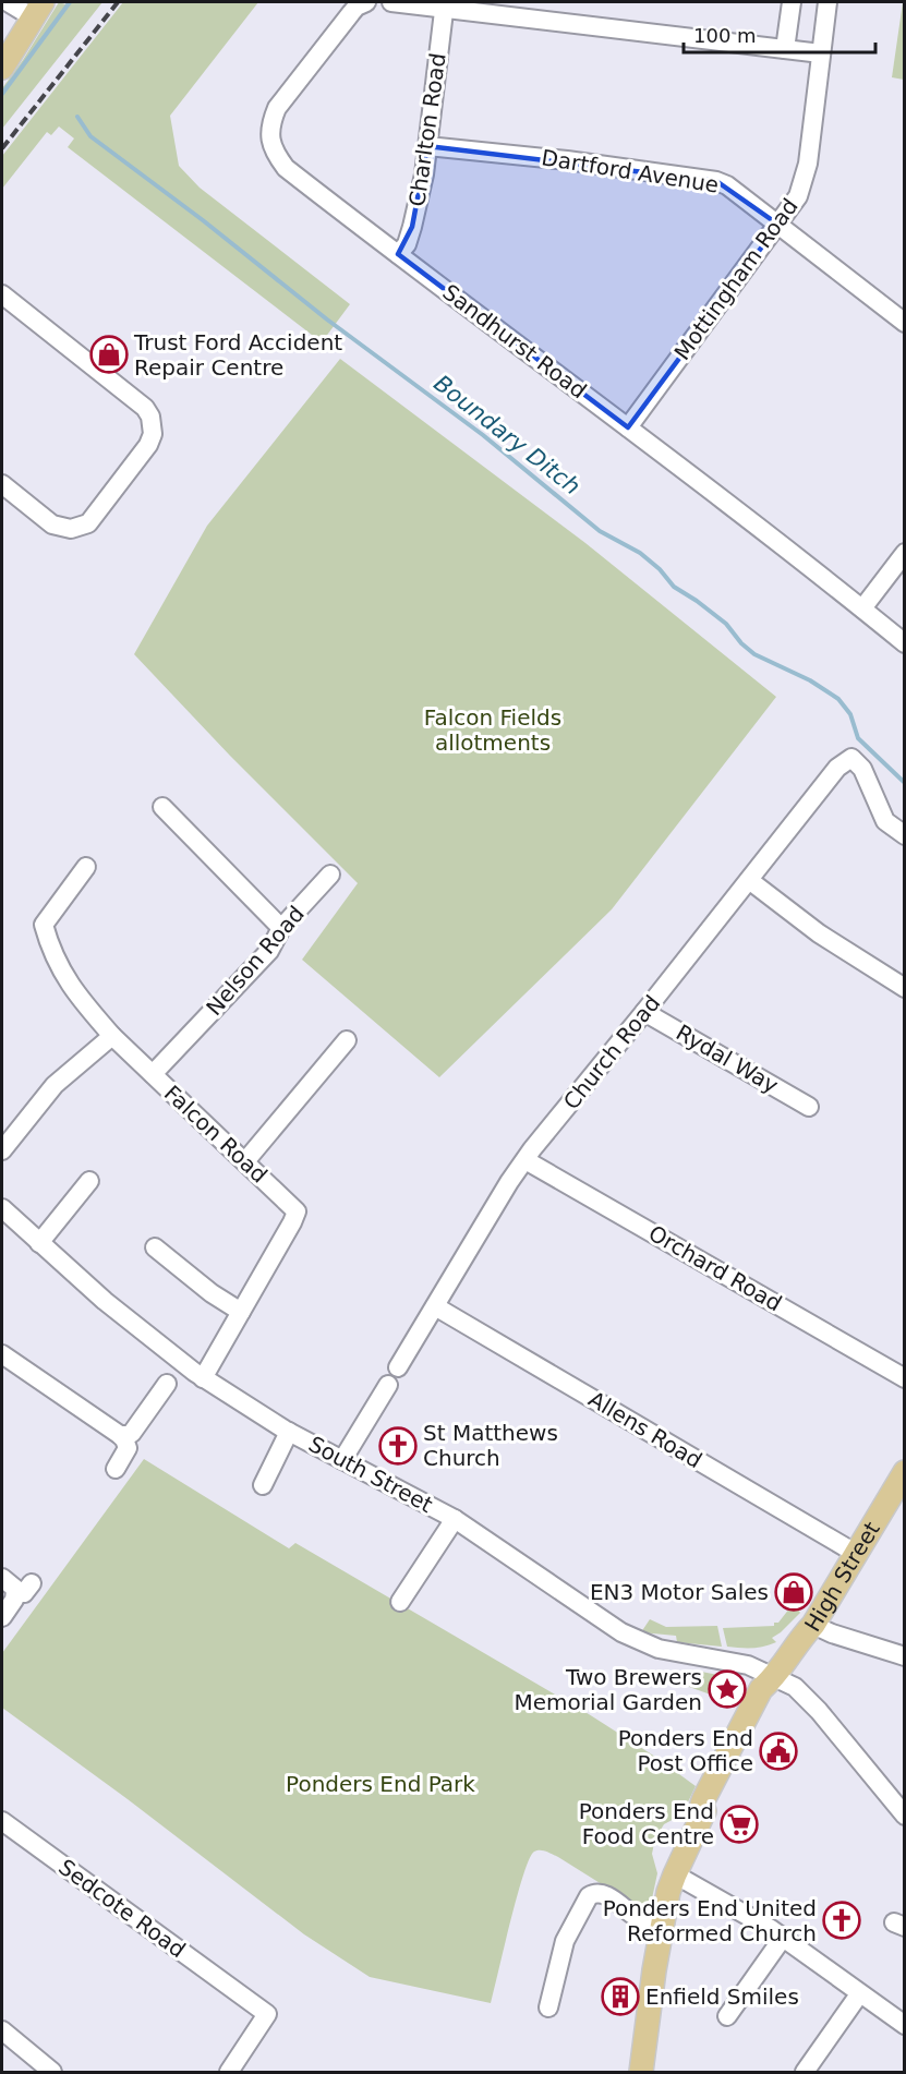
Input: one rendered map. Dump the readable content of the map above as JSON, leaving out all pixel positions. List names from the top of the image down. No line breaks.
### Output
{"streets":{"main road":["High Street"],"street":["Charlton Road","Dartford Avenue","Mottingham Road","Sandhurst Road","Nelson Road","Church Road","Rydal Way","Falcon Road","Orchard Road","Allens Road","South Street","Sedcote Road"]},"crossings":[["Charlton Road","Dartford Avenue"],["Charlton Road","Sandhurst Road"],["Dartford Avenue","Mottingham Road"],["Mottingham Road","Sandhurst Road"],["Nelson Road","Falcon Road"],["Church Road","Rydal Way"],["Church Road","Orchard Road"],["Church Road","Allens Road"],["Falcon Road","South Street"],["Allens Road","High Street"],["South Street","High Street"]],"water":["Boundary Ditch"],"parks":["Falcon Fields allotments","Ponders End Park"],"places":{"shop":["Trust Ford Accident Repair Centre","EN3 Motor Sales"],"church":["St Matthews Church","Ponders End United Reformed Church"],"place":["Two Brewers Memorial Garden"],"public building":["Ponders End Post Office"],"supermarket":["Ponders End Food Centre"],"building":["Enfield Smiles"]},"scale_bar":"100 m"}
